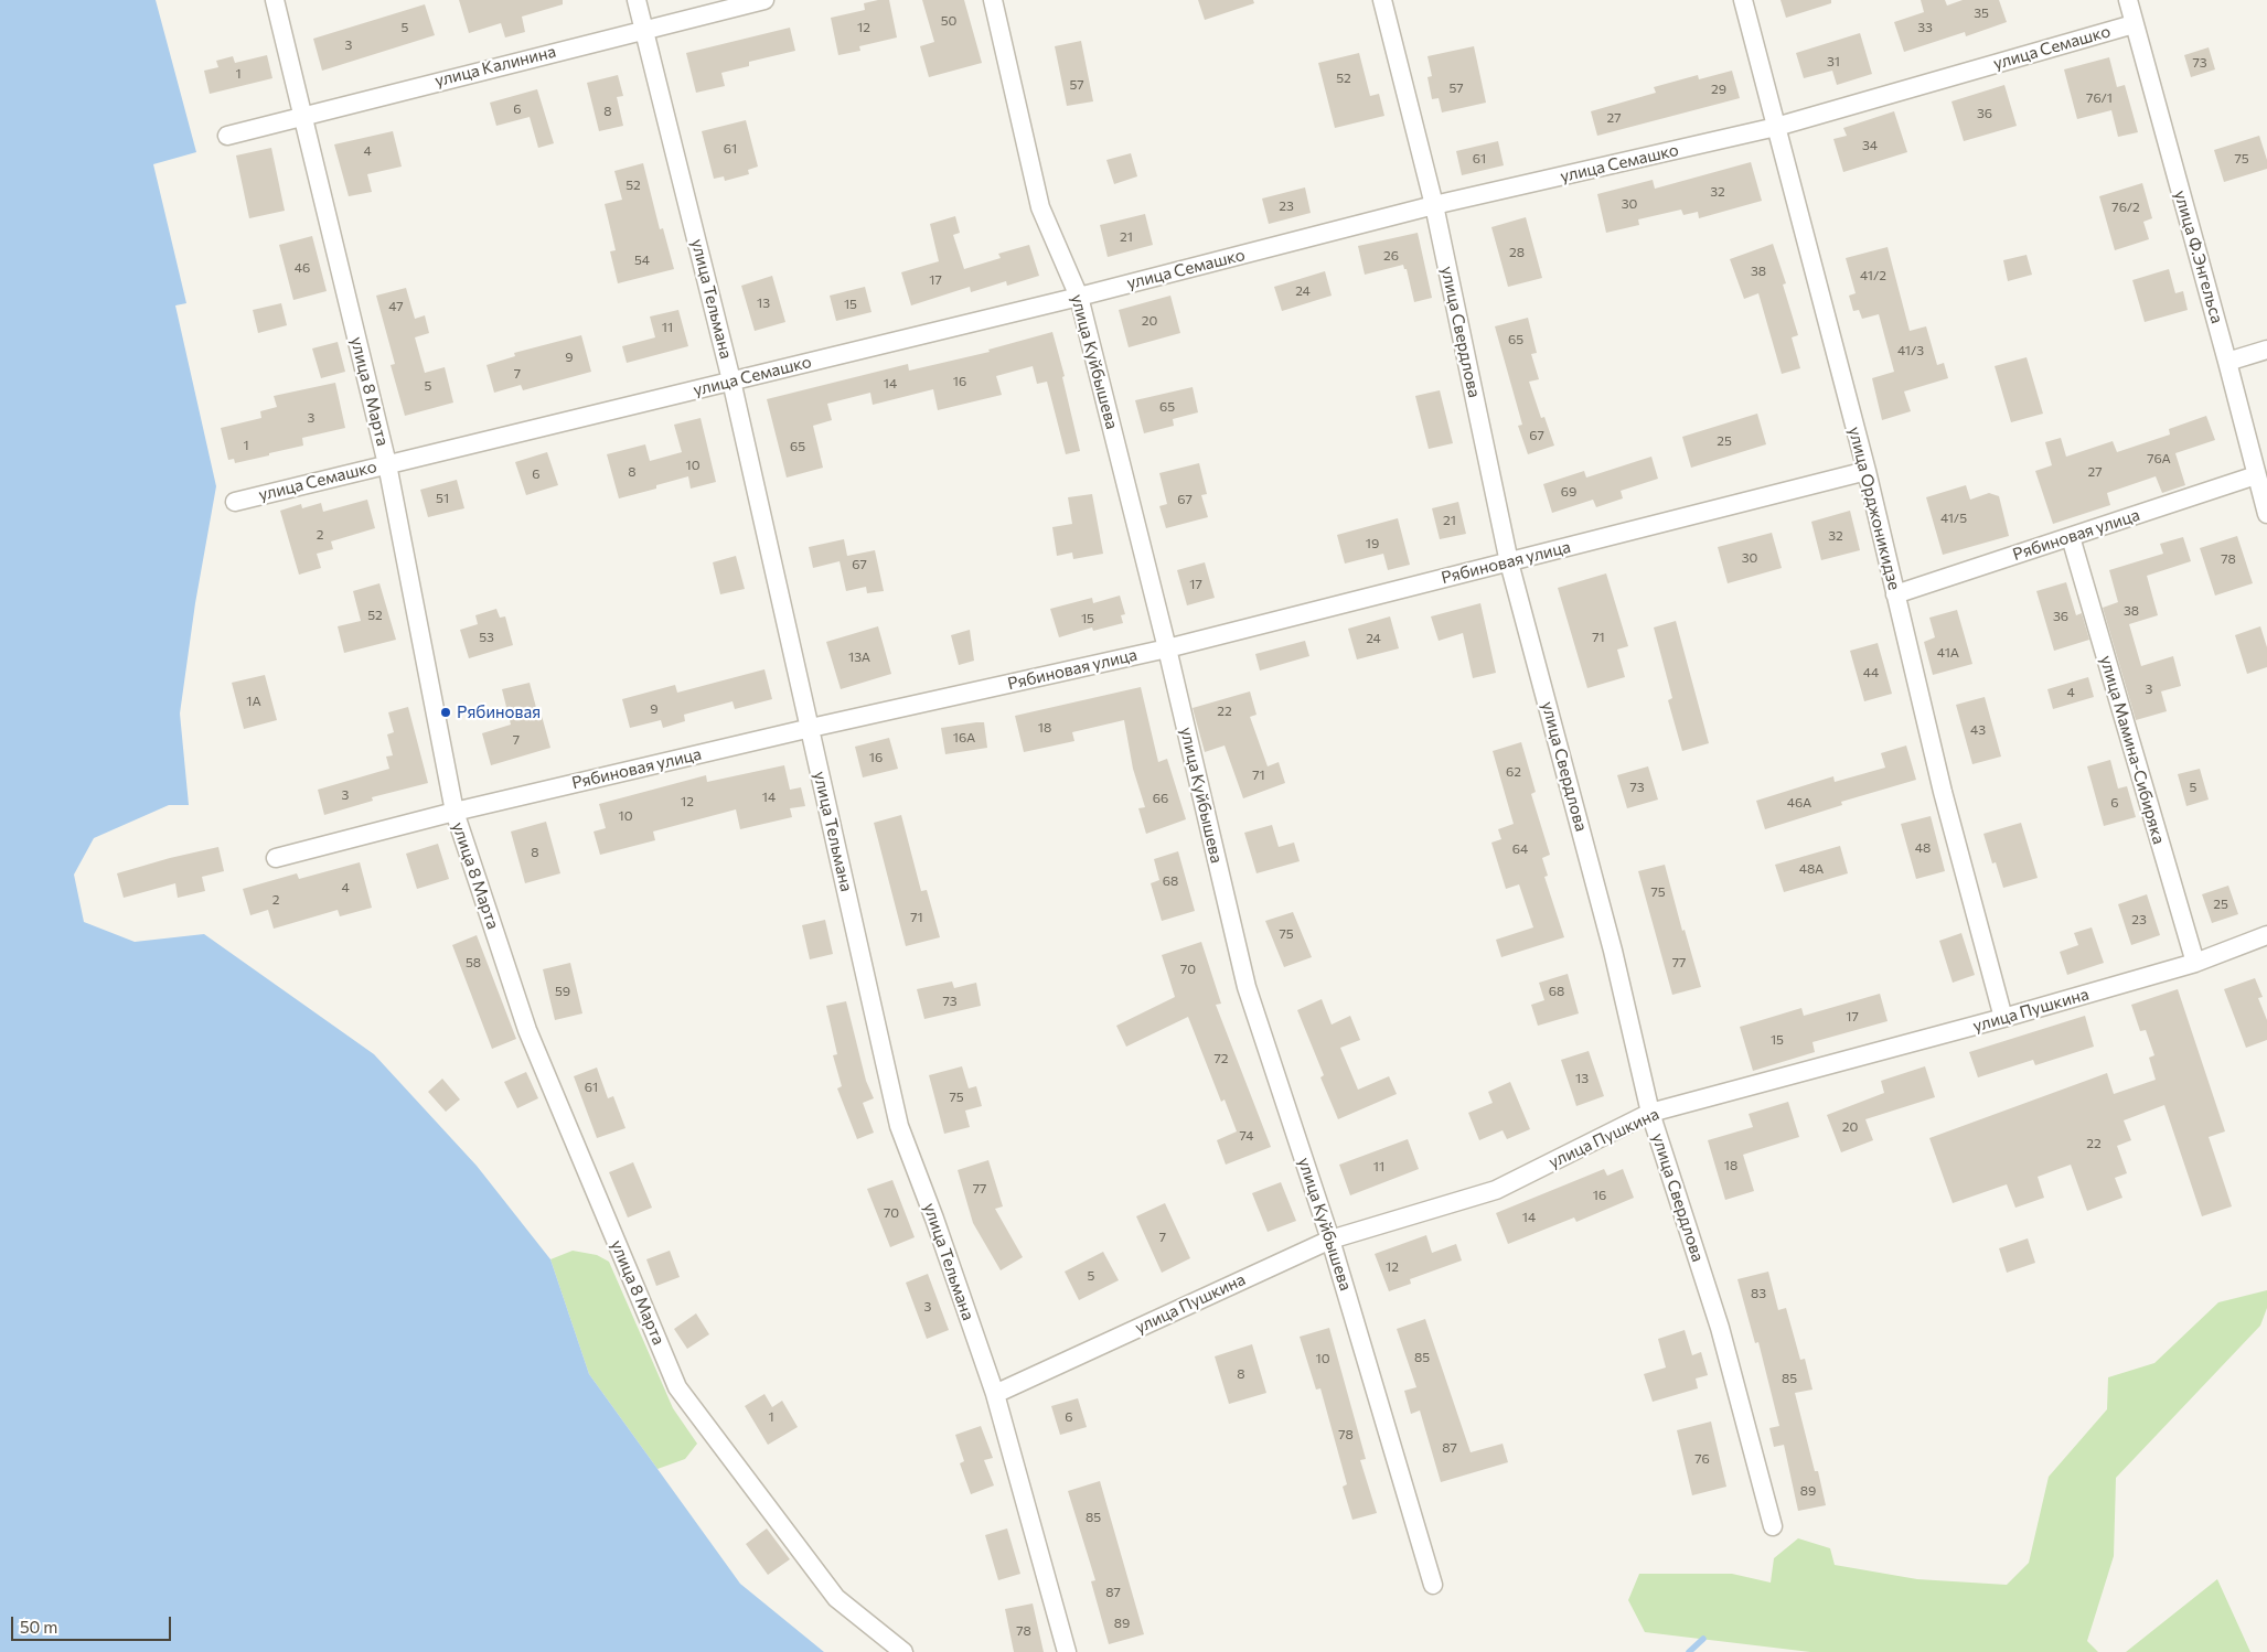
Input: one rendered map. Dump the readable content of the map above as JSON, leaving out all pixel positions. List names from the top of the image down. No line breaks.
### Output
{"streets":{"street":["улица Семашко","улица Калинина","улица Ф.Энгельса","улица Тельмана","улица Свердлова","улица Куйбышева","улица 8 Марта","улица Орджоникидзе","Рябиновая улица","улица Мамина-Сибиряка","улица Пушкина"]},"crossings":[["улица Семашко","улица Ф.Энгельса"],["улица Семашко","улица Тельмана"],["улица Семашко","улица Свердлова"],["улица Семашко","улица Куйбышева"],["улица Семашко","улица 8 Марта"],["улица Семашко","улица Орджоникидзе"],["улица Калинина","улица Тельмана"],["улица Калинина","улица 8 Марта"],["улица Ф.Энгельса","Рябиновая улица"],["улица Тельмана","Рябиновая улица"],["улица Тельмана","улица Пушкина"],["улица Свердлова","Рябиновая улица"],["улица Свердлова","улица Пушкина"],["улица Куйбышева","Рябиновая улица"],["улица Куйбышева","улица Пушкина"],["улица 8 Марта","Рябиновая улица"],["улица Орджоникидзе","Рябиновая улица"],["улица Орджоникидзе","улица Пушкина"],["Рябиновая улица","улица Мамина-Сибиряка"],["улица Мамина-Сибиряка","улица Пушкина"]],"places":["Рябиновая"],"house_numbers":["35","50","5","12","33","3","31","73","1","52","57","57","29","76/1","6","8","36","27","34","61","4","61","75","52","32","30","23","76/2","21","28","26","54","46","38","41/2","17","24","13","15","47","20","11","65","41/3","9","7","16","14","5","65","3","67","25","1","65","76А","10","8","27","6","69","51","67","41/5","21","2","32","19","30","78","67","17","38","52","36","15","53","71","24","41А","13А","44","3","4","1А","9","22","18","43","16А","7","16","62","71","73","5","3","14","66","12","46А","6","10","48","64","8","48А","68","4","75","2","25","71","23","75","58","77","70","59","68","73","17","15","72","13","61","75","20","74","22","18","11","77","16","70","14","7","12","5","83","3","85","10","8","85","1","6","78","87","76","89","85","87","89","78"],"scale_bar":"50 m"}
